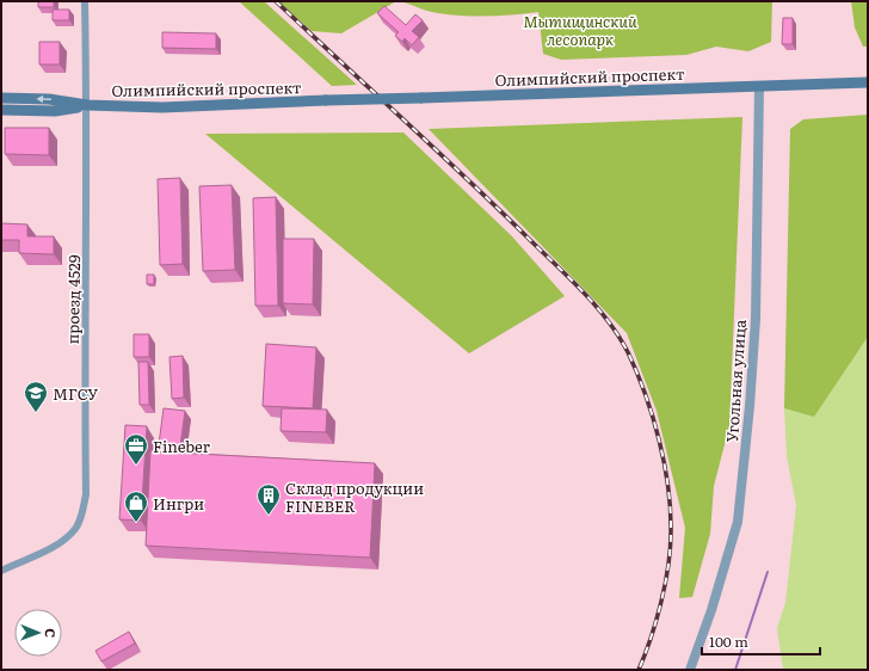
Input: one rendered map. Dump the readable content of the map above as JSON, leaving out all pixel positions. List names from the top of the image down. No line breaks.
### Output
{"streets":{"main road":["Олимпийский проспект"],"street":["проезд 4529","Угольная улица"]},"crossings":[["Олимпийский проспект","проезд 4529"],["Олимпийский проспект","Угольная улица"]],"parks":["Мытищинский лесопарк"],"places":{"school or university":["МГСУ"],"office":["Fineber"],"building":["Склад продукции FINEBER"],"shop":["Ингри"]},"scale_bar":"100 m","north":"right"}
